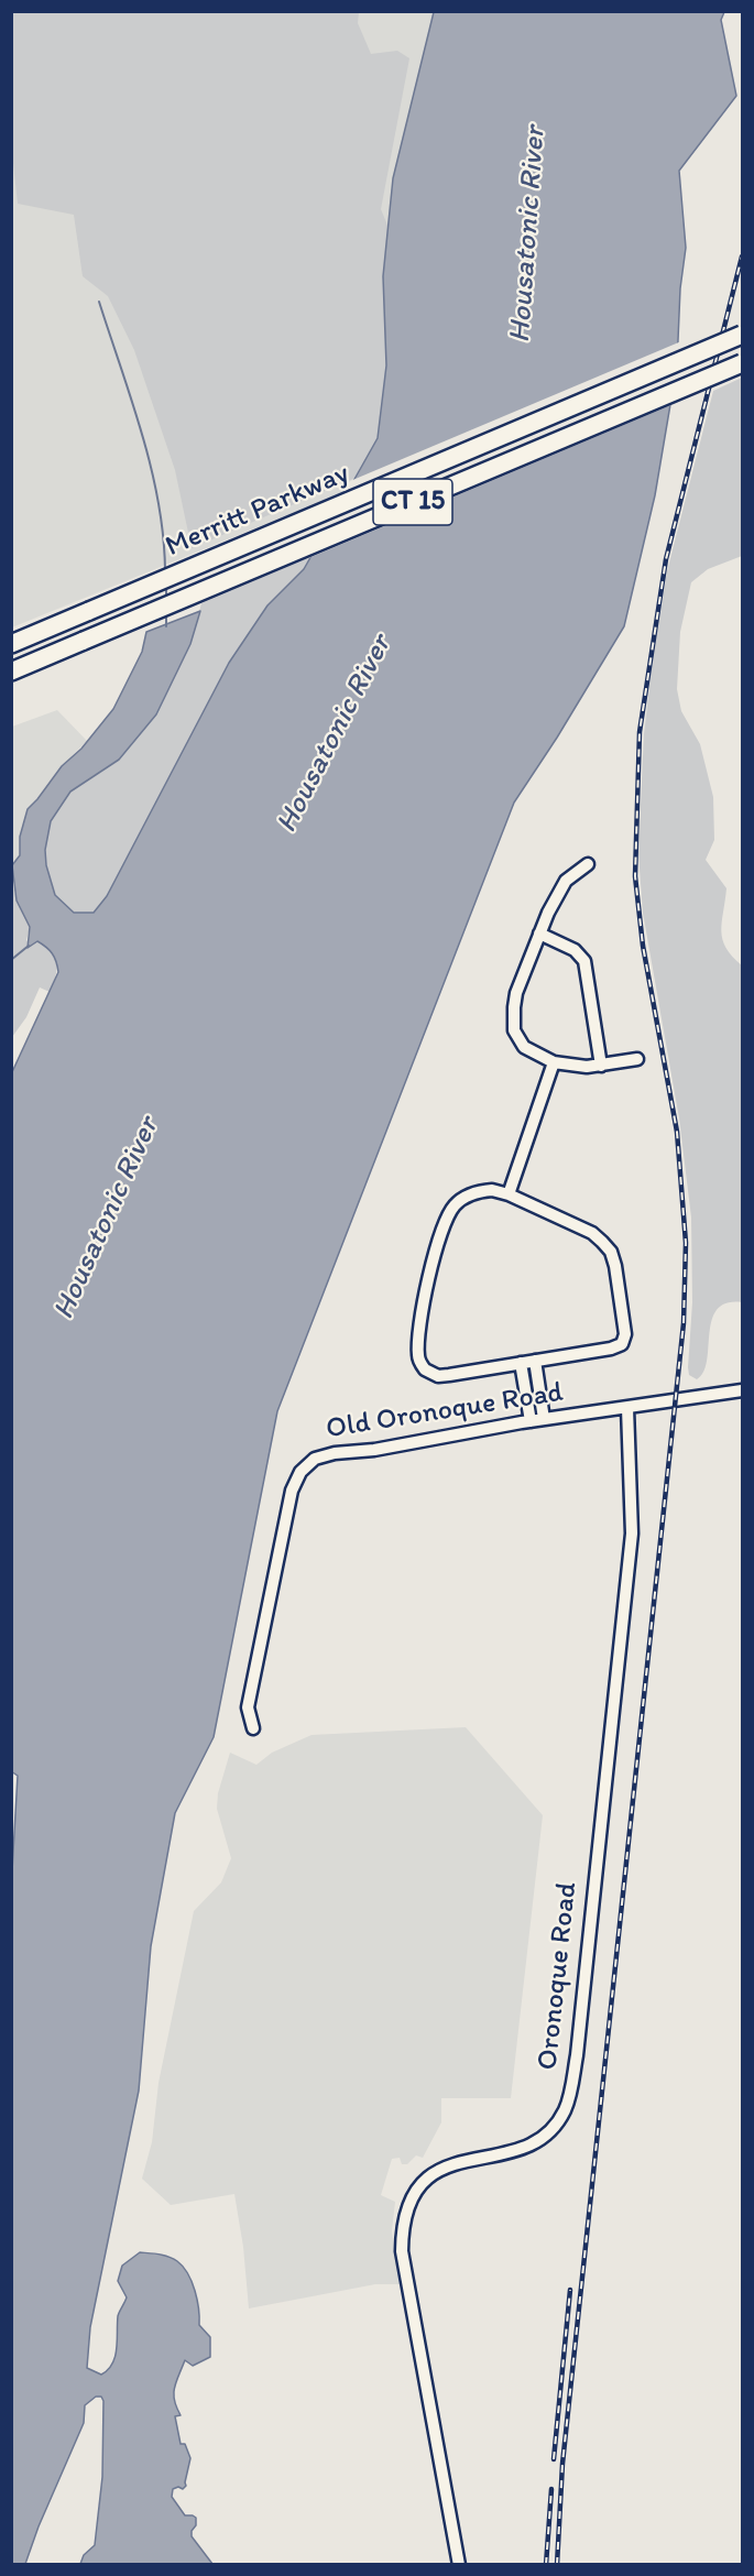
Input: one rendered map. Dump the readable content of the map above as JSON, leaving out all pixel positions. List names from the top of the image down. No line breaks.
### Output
{"streets":{"highway":["CT 15","Merritt Parkway"],"street":["Old Oronoque Road","Oronoque Road"]},"crossings":[["Old Oronoque Road","Oronoque Road"]],"water":["Housatonic River"]}
